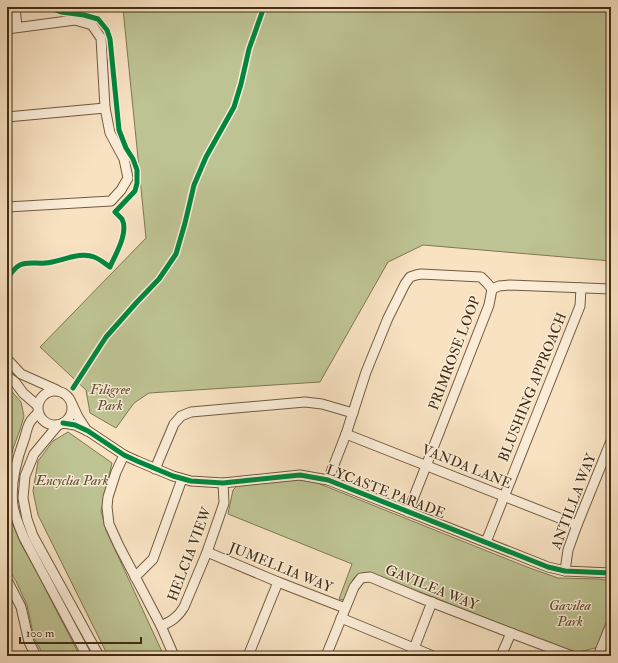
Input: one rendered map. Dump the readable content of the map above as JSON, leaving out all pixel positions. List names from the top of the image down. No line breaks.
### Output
{"streets":{"street":["PRIMROSE LOOP","BLUSHING APPROACH","VANDA LANE","LYCASTE PARADE","ANTILLA WAY","HELCIA VIEW","JUMELLIA WAY","GAVILEA WAY"]},"crossings":[["PRIMROSE LOOP","VANDA LANE"],["PRIMROSE LOOP","LYCASTE PARADE"],["BLUSHING APPROACH","VANDA LANE"],["BLUSHING APPROACH","LYCASTE PARADE"],["VANDA LANE","ANTILLA WAY"],["LYCASTE PARADE","ANTILLA WAY"],["LYCASTE PARADE","HELCIA VIEW"],["HELCIA VIEW","JUMELLIA WAY"],["JUMELLIA WAY","GAVILEA WAY"]],"parks":["Filigree Park","Encyclia Park","Gavilea Park"],"scale_bar":"100 m"}
